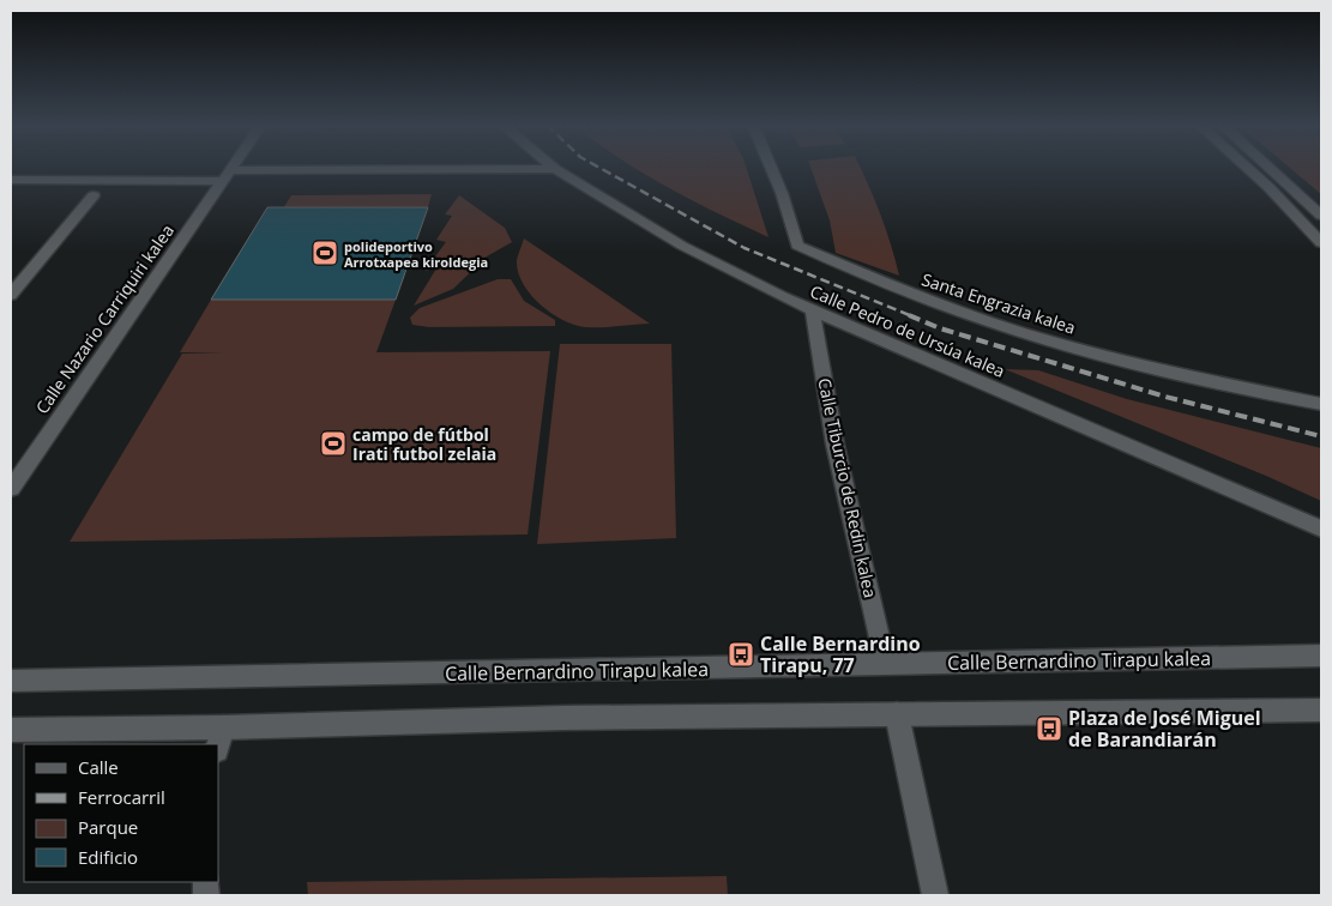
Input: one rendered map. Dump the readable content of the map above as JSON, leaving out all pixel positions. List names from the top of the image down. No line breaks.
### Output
{"streets":{"street":["Santa Engrazia kalea","Calle Nazario Carriquiri kalea","Calle Pedro de Ursúa kalea","Calle Tiburcio de Redin kalea","Calle Bernardino Tirapu kalea"]},"crossings":[["Calle Pedro de Ursúa kalea","Calle Tiburcio de Redin kalea"],["Calle Tiburcio de Redin kalea","Calle Bernardino Tirapu kalea"]],"places":{"sports":["polideportivo Arrotxapea kiroldegia","campo de fútbol Irati futbol zelaia"],"bus stop":["Calle Bernardino Tirapu, 77","Plaza de José Miguel de Barandiarán"]},"legend":["Calle","Ferrocarril","Parque","Edificio"]}
